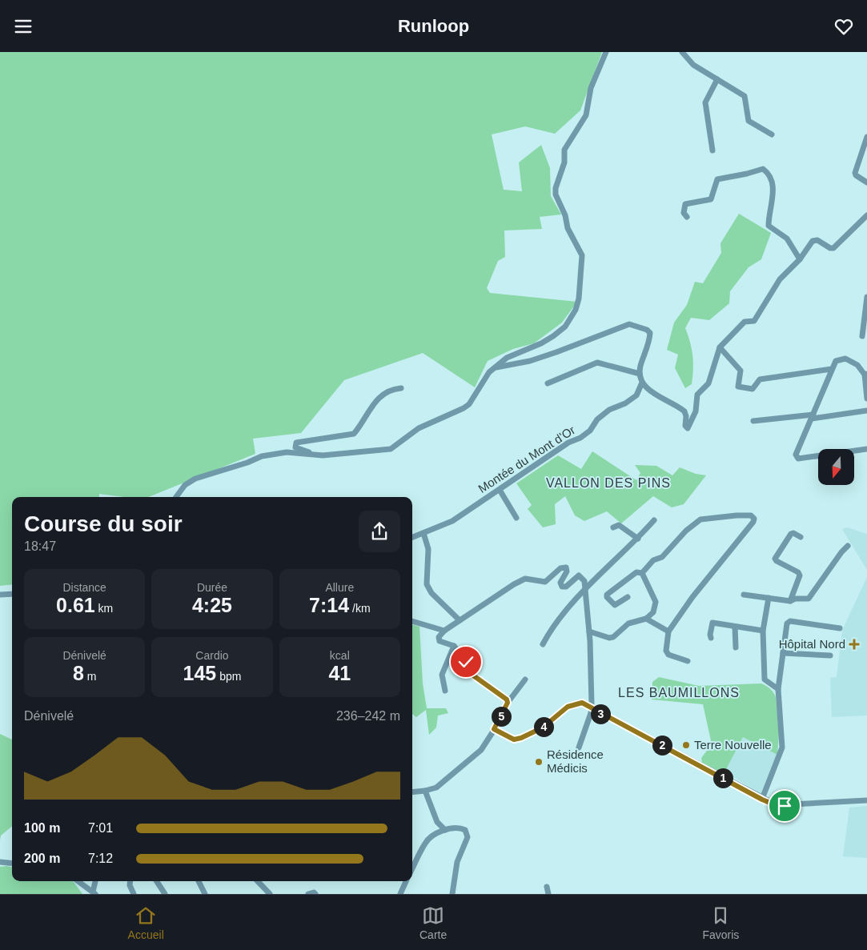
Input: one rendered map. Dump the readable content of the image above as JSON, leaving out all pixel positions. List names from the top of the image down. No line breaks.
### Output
{"streets":{"street":["Montée du Mont d'Or"]},"districts":["VALLON DES PINS","LES BAUMILLONS"],"places":{"health":["Hôpital Nord"],"other":["Terre Nouvelle","Résidence Médicis"]},"north":"bottom","page":{"header":"Runloop","heading":["Course du soir","18:47"],"stats":[["Distance","0.61 km"],["Durée","4:25"],["Allure","7:14 /km"],["Dénivelé","8 m"],["Cardio","145 bpm"],["kcal","41"]],"chart":["Dénivelé","236–242 m"],"pins":["3","5","4","2","1"],"list":[{"name":"100 m","note":"7:01"},{"name":"200 m","note":"7:12"}],"tabs":["Accueil","Carte","Favoris"]}}
